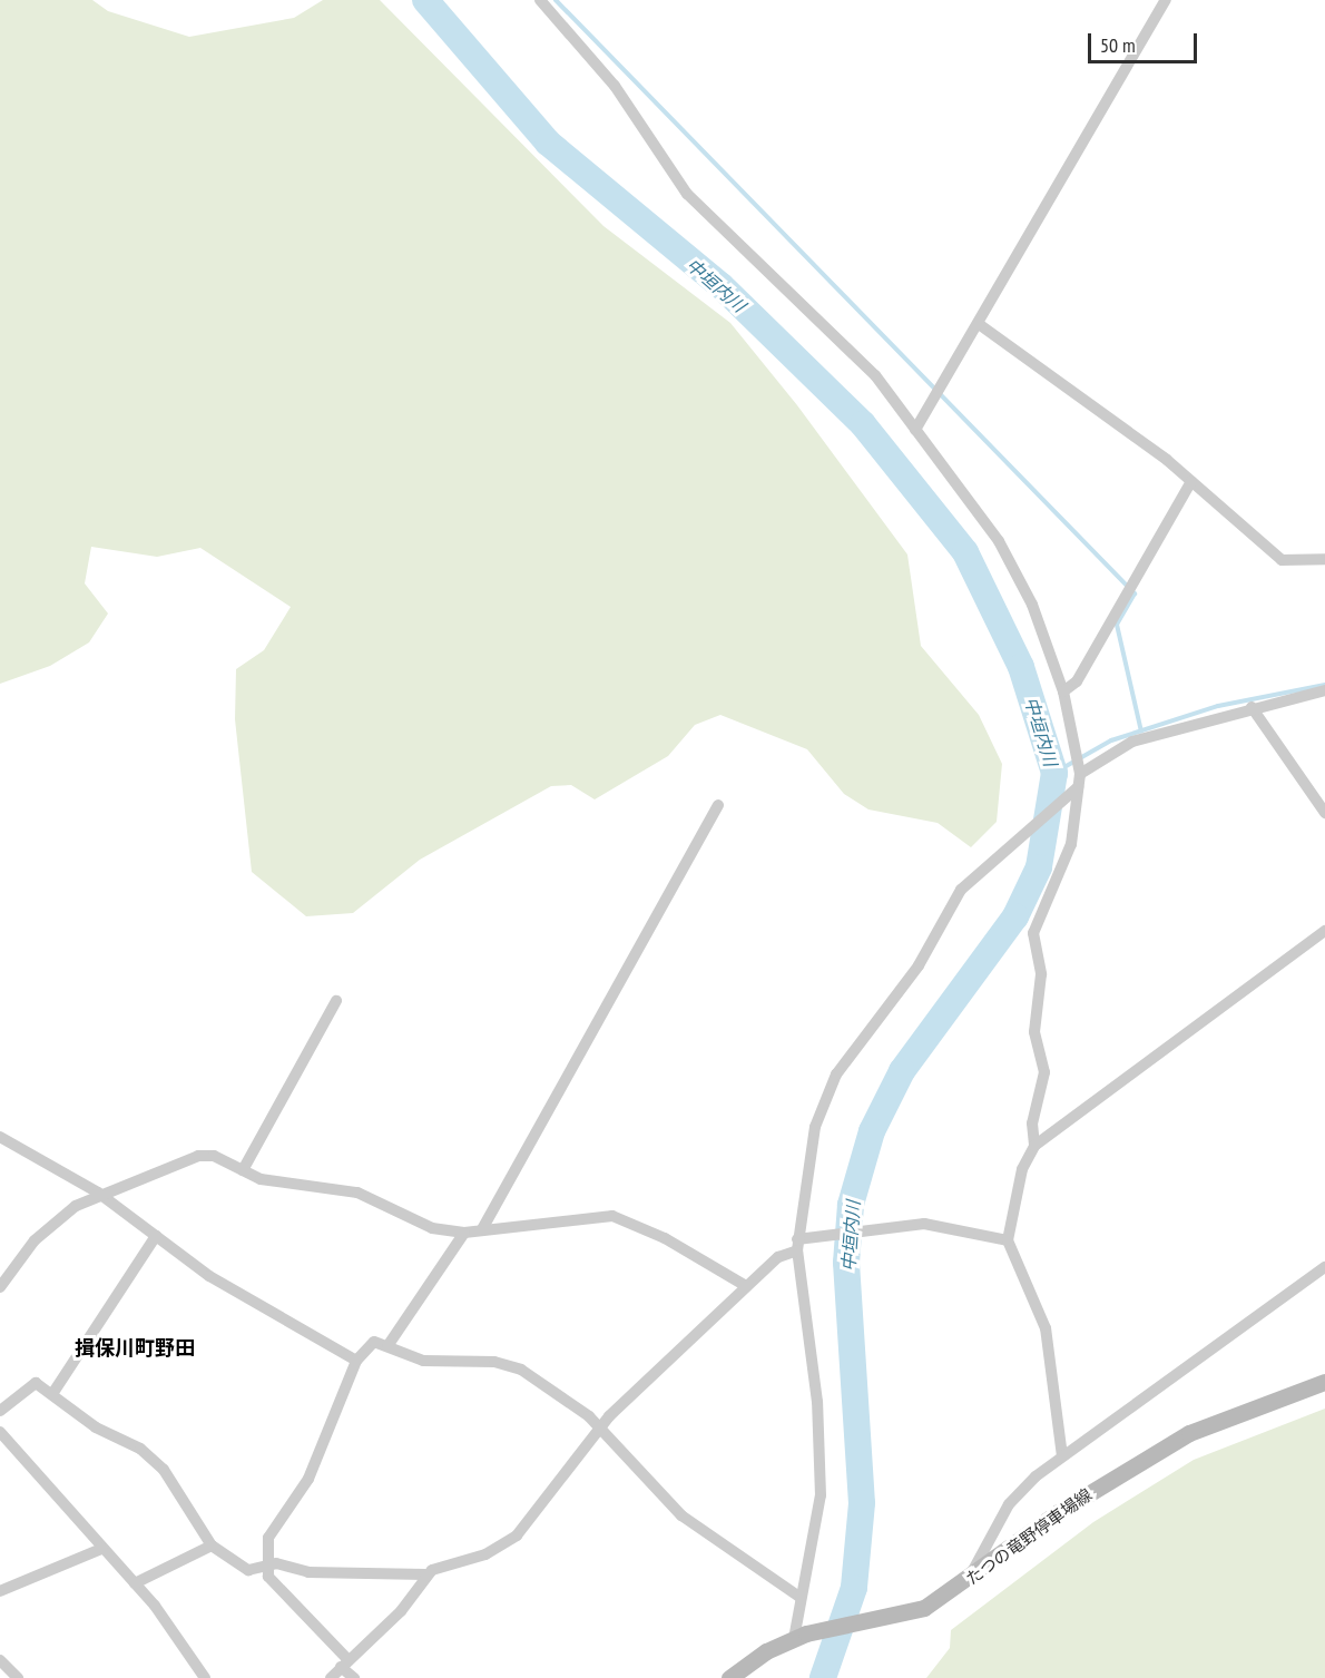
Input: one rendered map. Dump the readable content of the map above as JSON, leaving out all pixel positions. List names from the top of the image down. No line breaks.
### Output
{"streets":{"main road":["たつの竜野停車場線"]},"districts":["揖保川町野田"],"water":["中垣内川"],"scale_bar":"50 m"}
